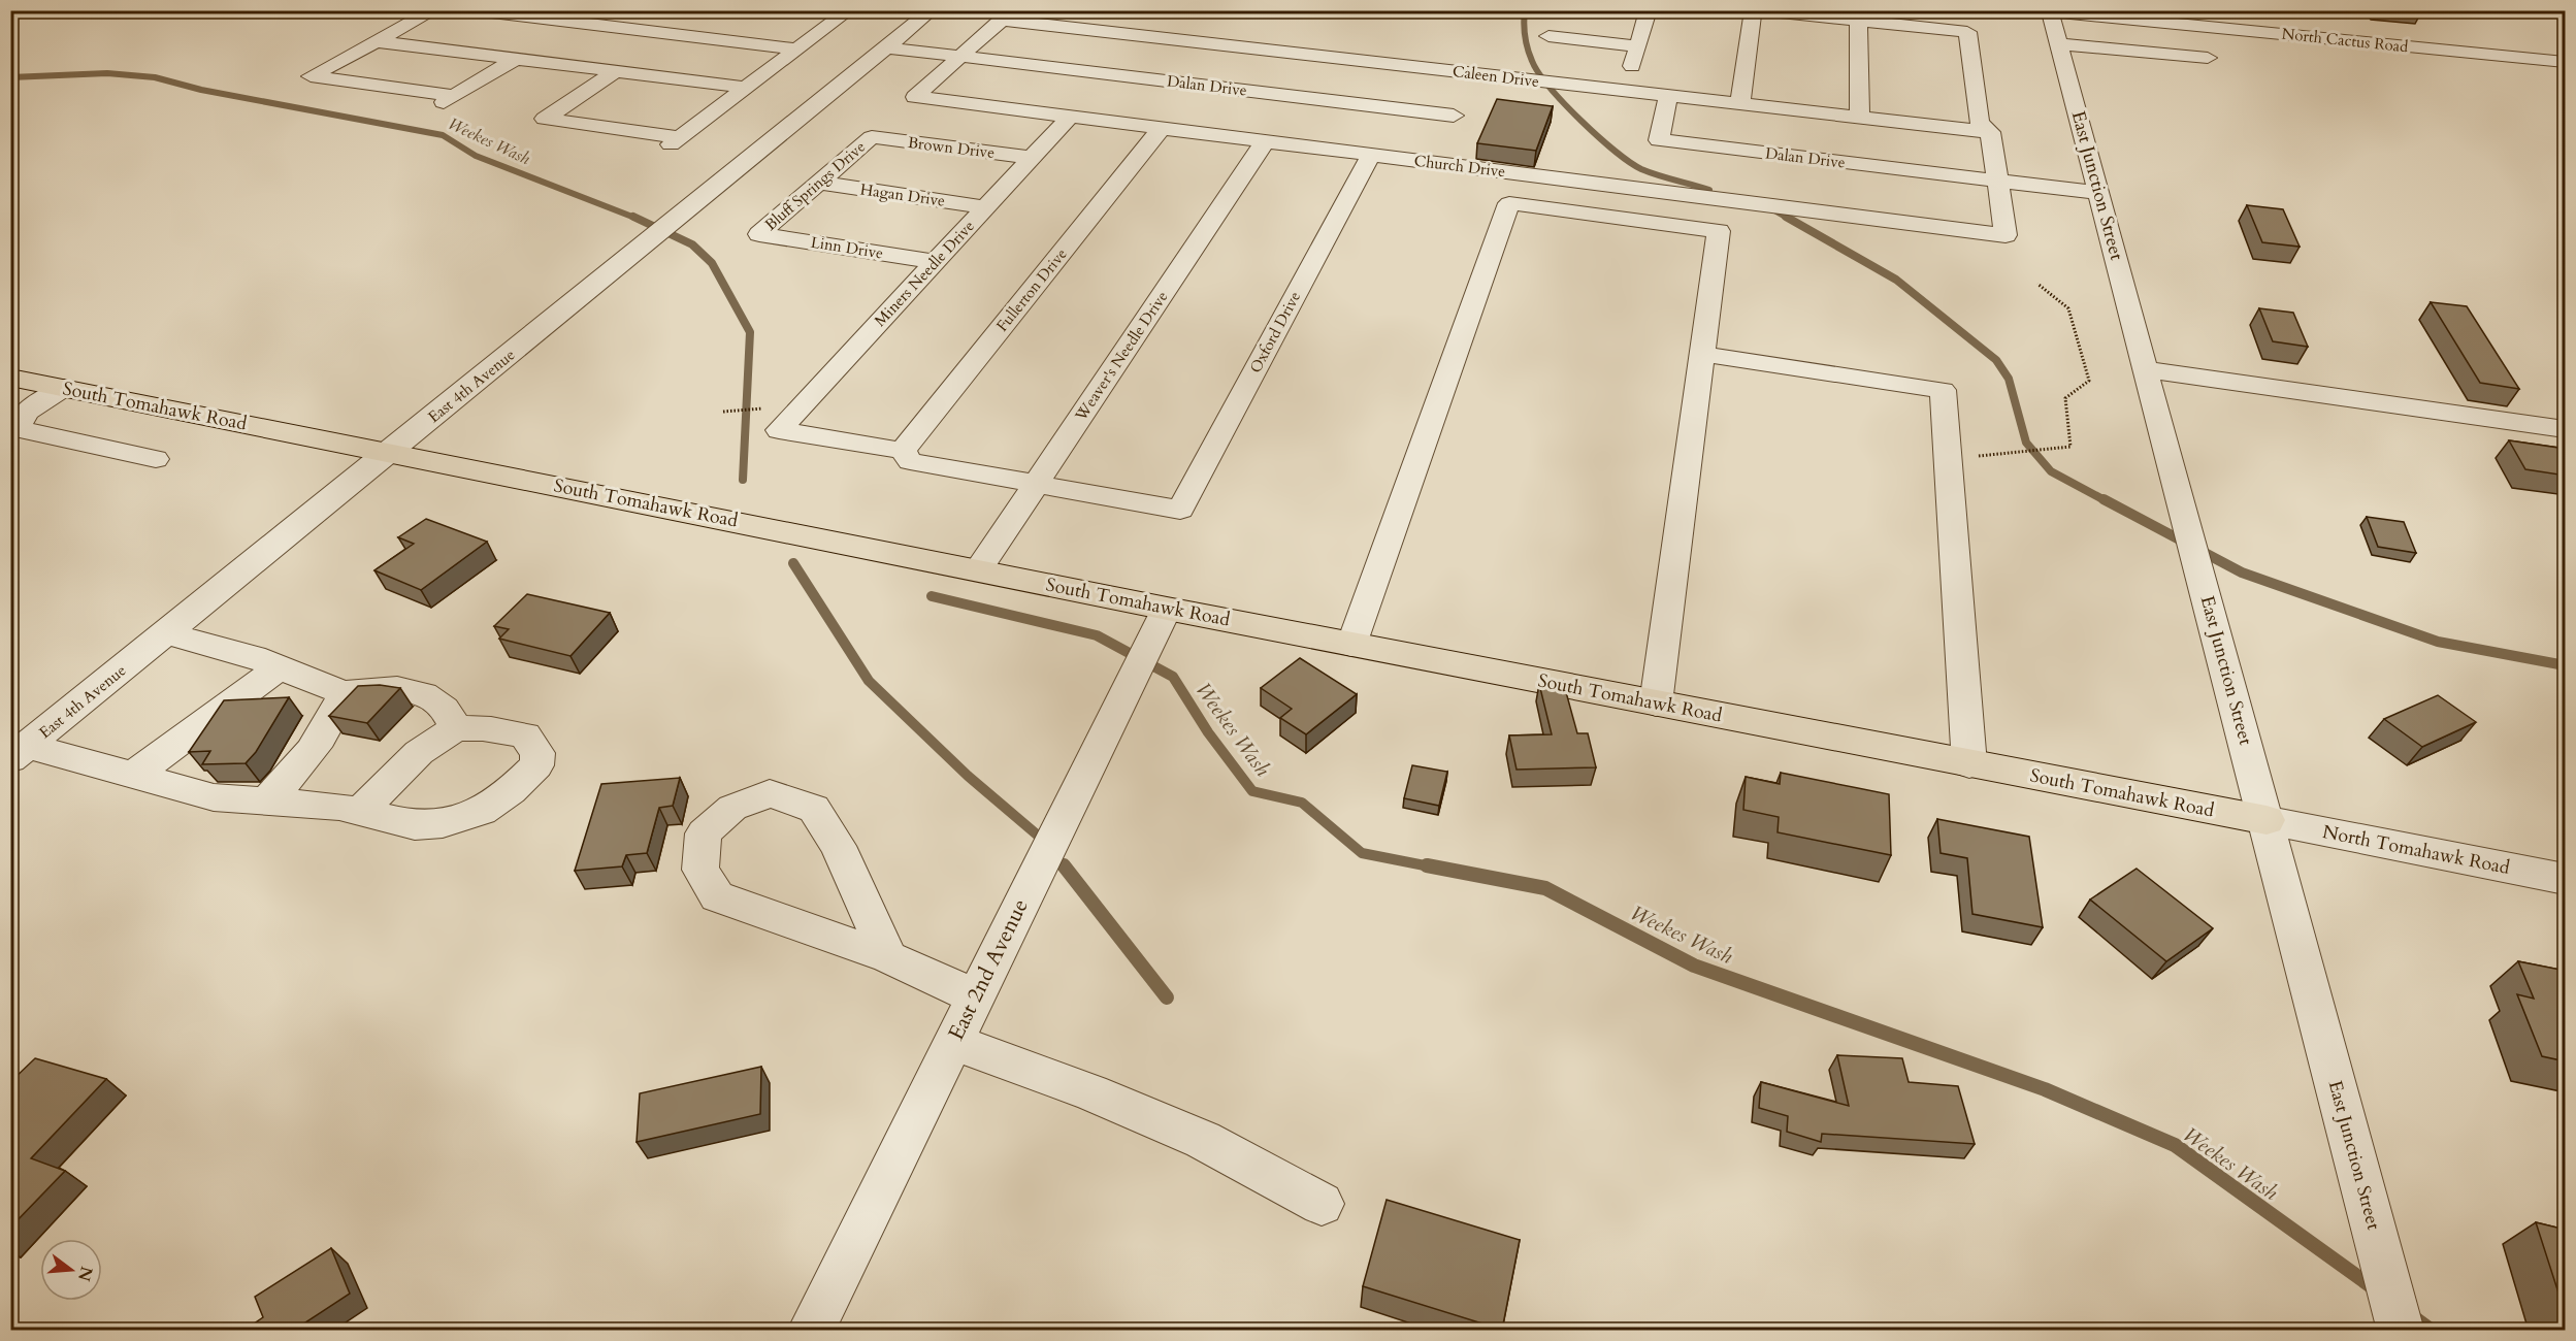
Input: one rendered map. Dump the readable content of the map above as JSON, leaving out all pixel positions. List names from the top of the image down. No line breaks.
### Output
{"streets":{"main road":["South Tomahawk Road"],"street":["North Cactus Road","Caleen Drive","Dalan Drive","Brown Drive","Church Drive","Bluff Springs Drive","East Junction Street","Hagan Drive","Linn Drive","Miners Needle Drive","Fullerton Drive","Oxford Drive","Weaver's Needle Drive","East 4th Avenue","North Tomahawk Road","East 2nd Avenue"]},"crossings":[["North Cactus Road","East Junction Street"],["Caleen Drive","Dalan Drive"],["Caleen Drive","Church Drive"],["Dalan Drive","Church Drive"],["Dalan Drive","Weaver's Needle Drive"],["Dalan Drive","East 4th Avenue"],["Brown Drive","Bluff Springs Drive"],["Brown Drive","Miners Needle Drive"],["Church Drive","Miners Needle Drive"],["Church Drive","Fullerton Drive"],["Church Drive","Oxford Drive"],["Church Drive","Weaver's Needle Drive"],["Bluff Springs Drive","Hagan Drive"],["Bluff Springs Drive","Linn Drive"],["East Junction Street","South Tomahawk Road"],["East Junction Street","North Tomahawk Road"],["Hagan Drive","Miners Needle Drive"],["Linn Drive","Miners Needle Drive"],["Oxford Drive","Weaver's Needle Drive"],["Weaver's Needle Drive","South Tomahawk Road"],["East 4th Avenue","South Tomahawk Road"],["South Tomahawk Road","North Tomahawk Road"],["South Tomahawk Road","East 2nd Avenue"]],"water":["Weekes Wash"],"north":"right"}
